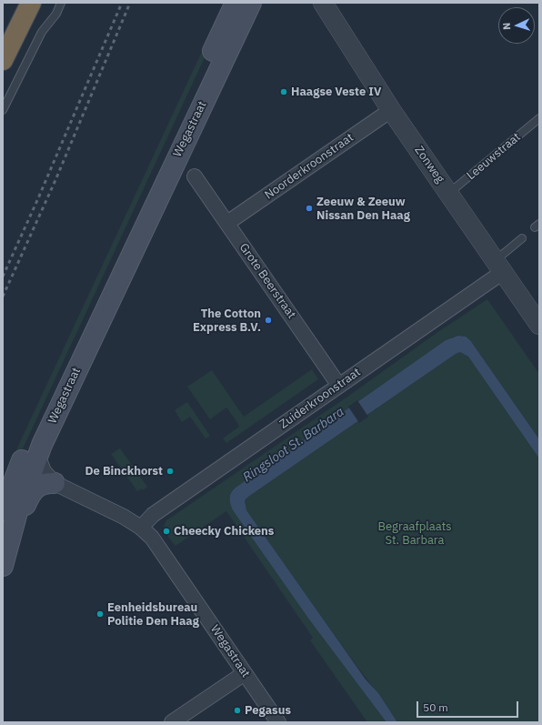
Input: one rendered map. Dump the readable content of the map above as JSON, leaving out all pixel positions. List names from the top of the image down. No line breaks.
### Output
{"streets":{"main road":["Wegastraat"],"street":["Zonweg","Noorderkroonstraat","Grote Beerstraat","Zuiderkroonstraat"],"lane":["Leeuwstraat"]},"crossings":[["Wegastraat","Zuiderkroonstraat"],["Leeuwstraat","Zonweg"],["Zonweg","Noorderkroonstraat"],["Zonweg","Zuiderkroonstraat"],["Noorderkroonstraat","Grote Beerstraat"],["Grote Beerstraat","Zuiderkroonstraat"]],"water":["Ringsloot St. Barbara"],"parks":["Begraafplaats St. Barbara"],"places":["Haagse Veste IV","Zeeuw & Zeeuw Nissan Den Haag","The Cotton Express B.V.","De Binckhorst","Cheecky Chickens","Eenheidsbureau Politie Den Haag","Pegasus"],"scale_bar":"50 m","north":"left"}
